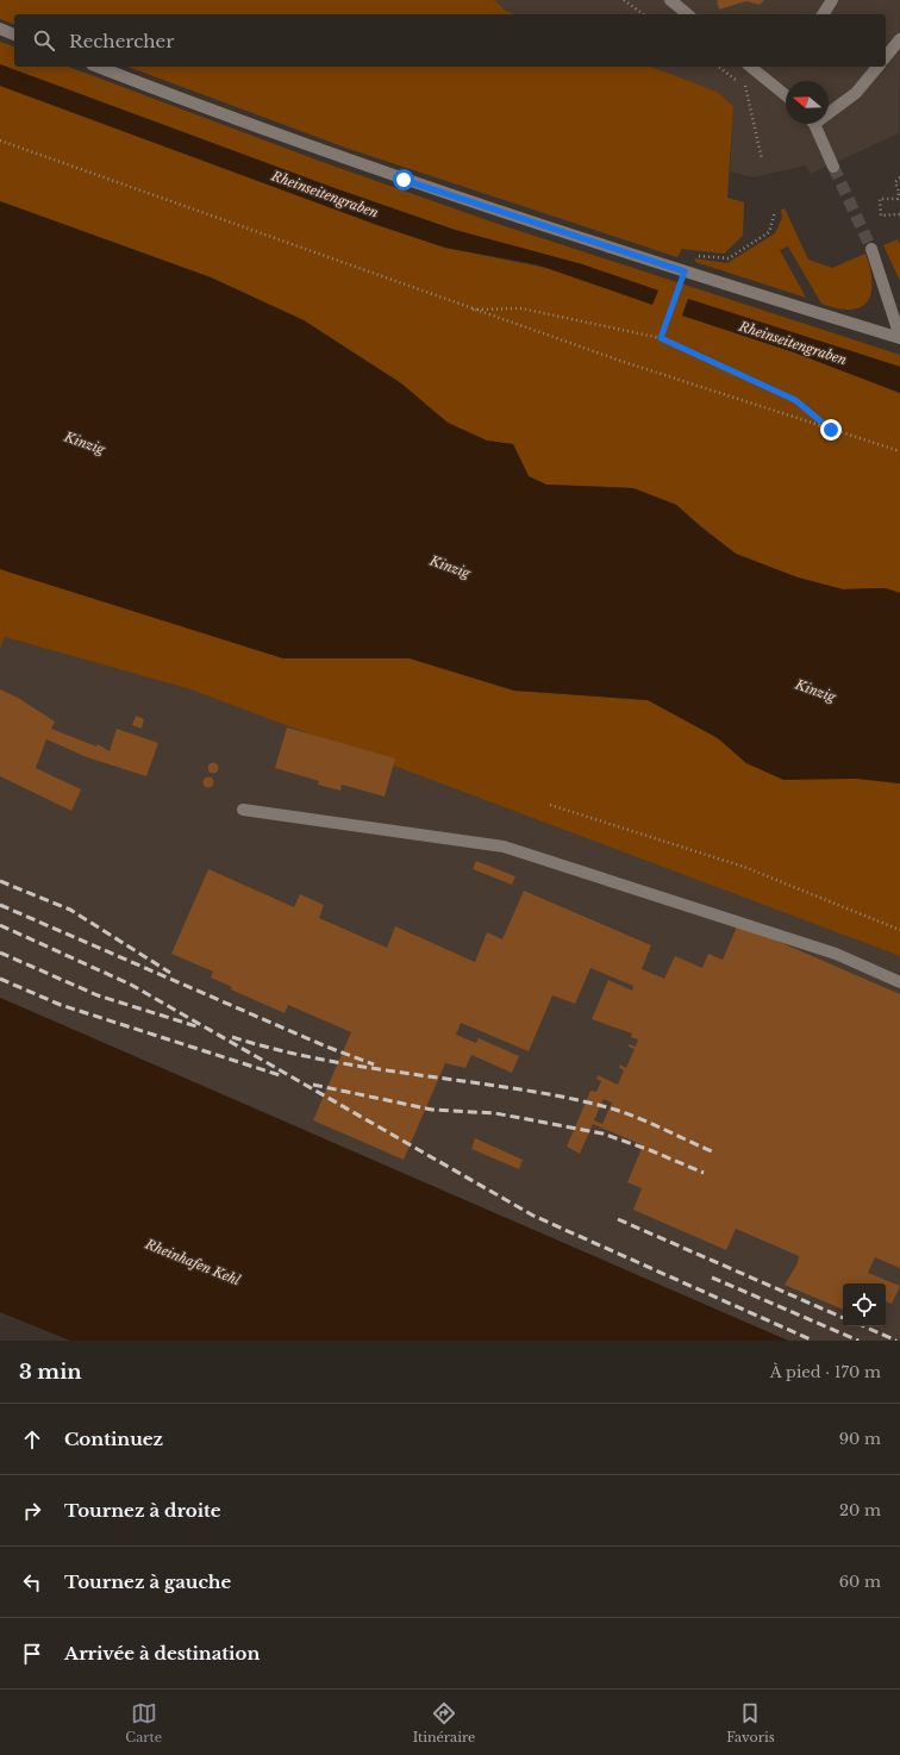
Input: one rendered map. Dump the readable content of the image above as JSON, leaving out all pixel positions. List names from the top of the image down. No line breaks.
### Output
{"water":["Rheinseitengraben","Kinzig","Rheinhafen Kehl"],"north":"left","page":{"search":"Rechercher","heading":["3 min","À pied · 170 m"],"list":[["Continuez","90 m"],["Tournez à droite","20 m"],["Tournez à gauche","60 m"],"Arrivée à destination"],"nav":["Carte","Itinéraire","Favoris"]}}
